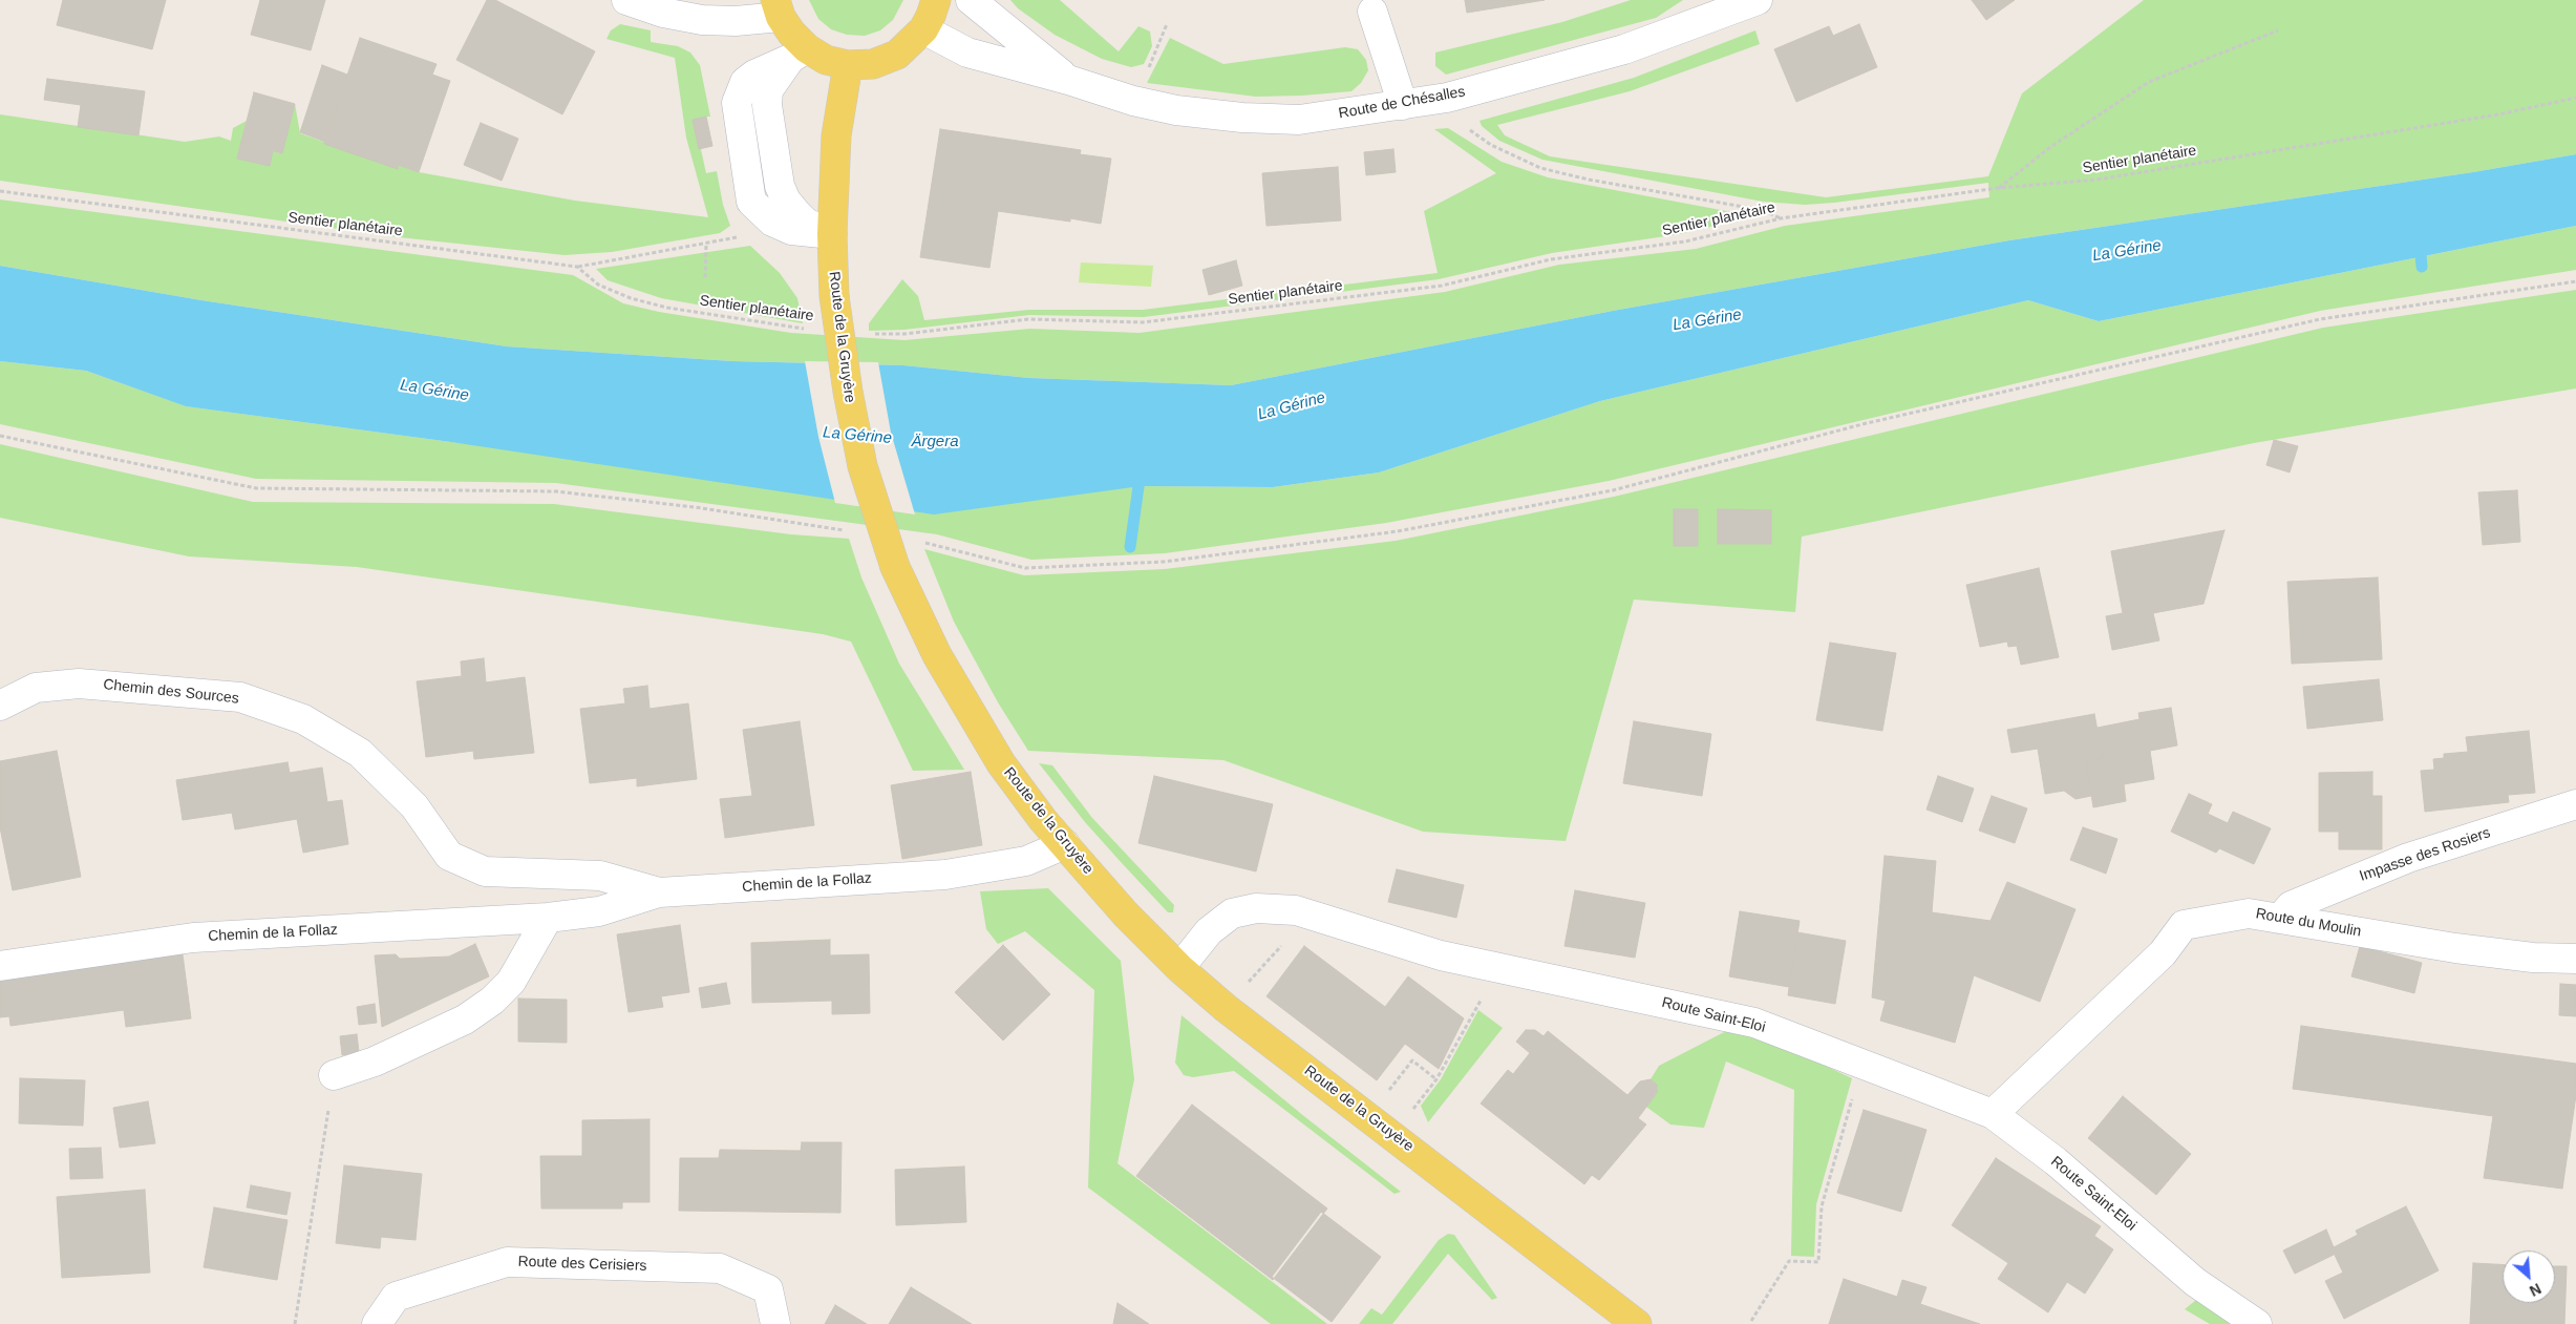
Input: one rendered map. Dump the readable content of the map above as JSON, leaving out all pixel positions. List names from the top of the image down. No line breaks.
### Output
{"streets":{"main road":["Route de la Gruyère"],"street":["Route de Chésalles","Chemin des Sources","Impasse des Rosiers","Chemin de la Follaz","Route du Moulin","Route Saint-Eloi","Route des Cerisiers"],"path":["Sentier planétaire"]},"crossings":[["Route de la Gruyère","Chemin de la Follaz"],["Route de la Gruyère","Route Saint-Eloi"],["Chemin des Sources","Chemin de la Follaz"],["Impasse des Rosiers","Route du Moulin"],["Route du Moulin","Route Saint-Eloi"]],"water":["La Gérine","Ärgera"],"north":"bottom right"}
